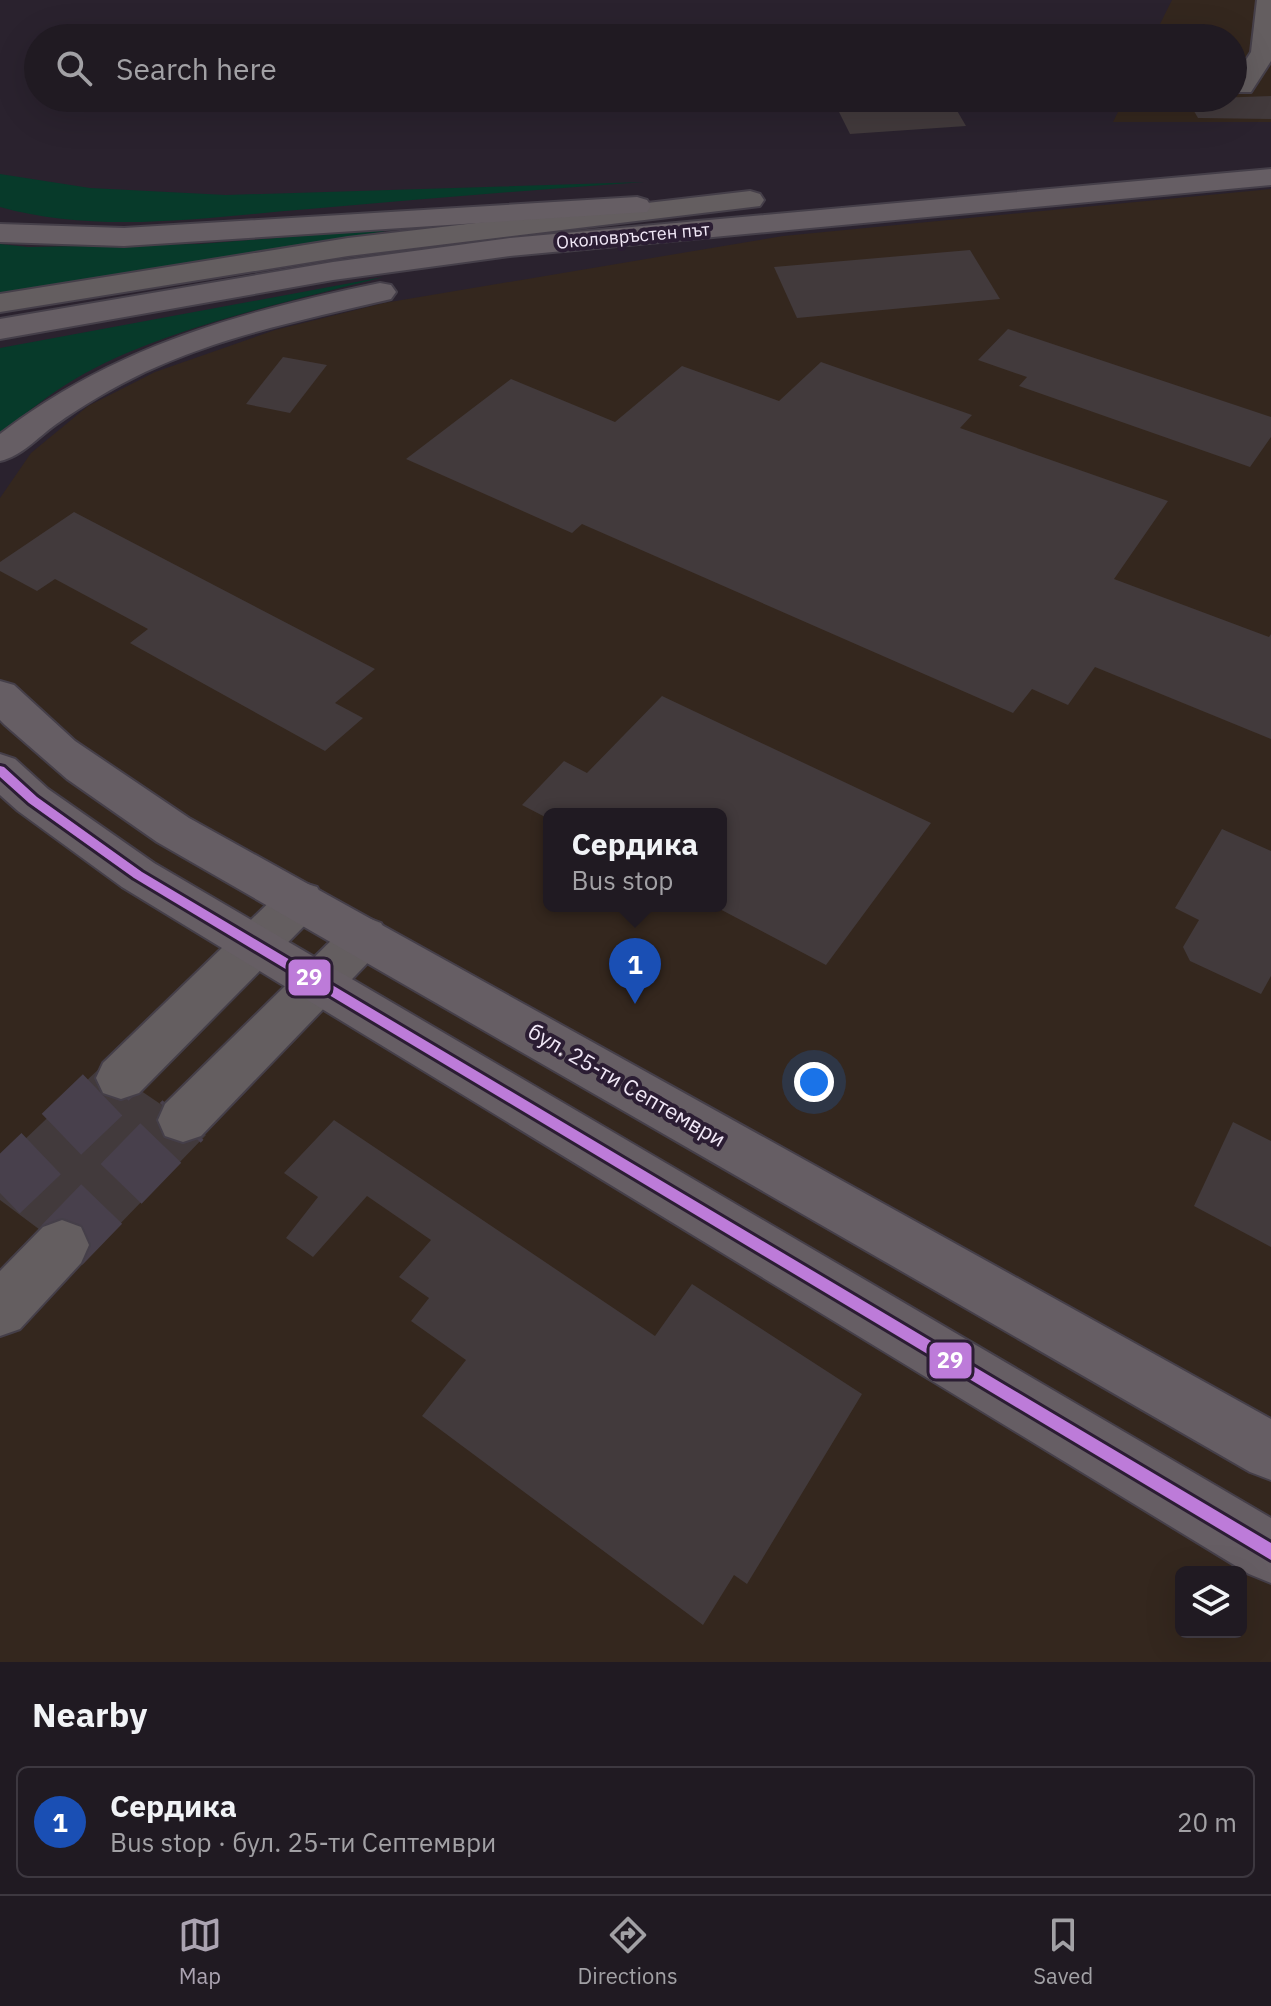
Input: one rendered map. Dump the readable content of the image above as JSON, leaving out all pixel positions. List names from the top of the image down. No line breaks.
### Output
{"streets":{"main road":["Околовръстен път","бул. 25-ти Септември"]},"lines":["transit line 29"],"page":{"search":"Search here","popup":["Сердика","Bus stop"],"pins":"1","heading":"Nearby","list":[{"mark":"1","name":"Сердика","note":"Bus stop · бул. 25-ти Септември","value":"20 m"}],"nav":["Map","Directions","Saved"]}}
